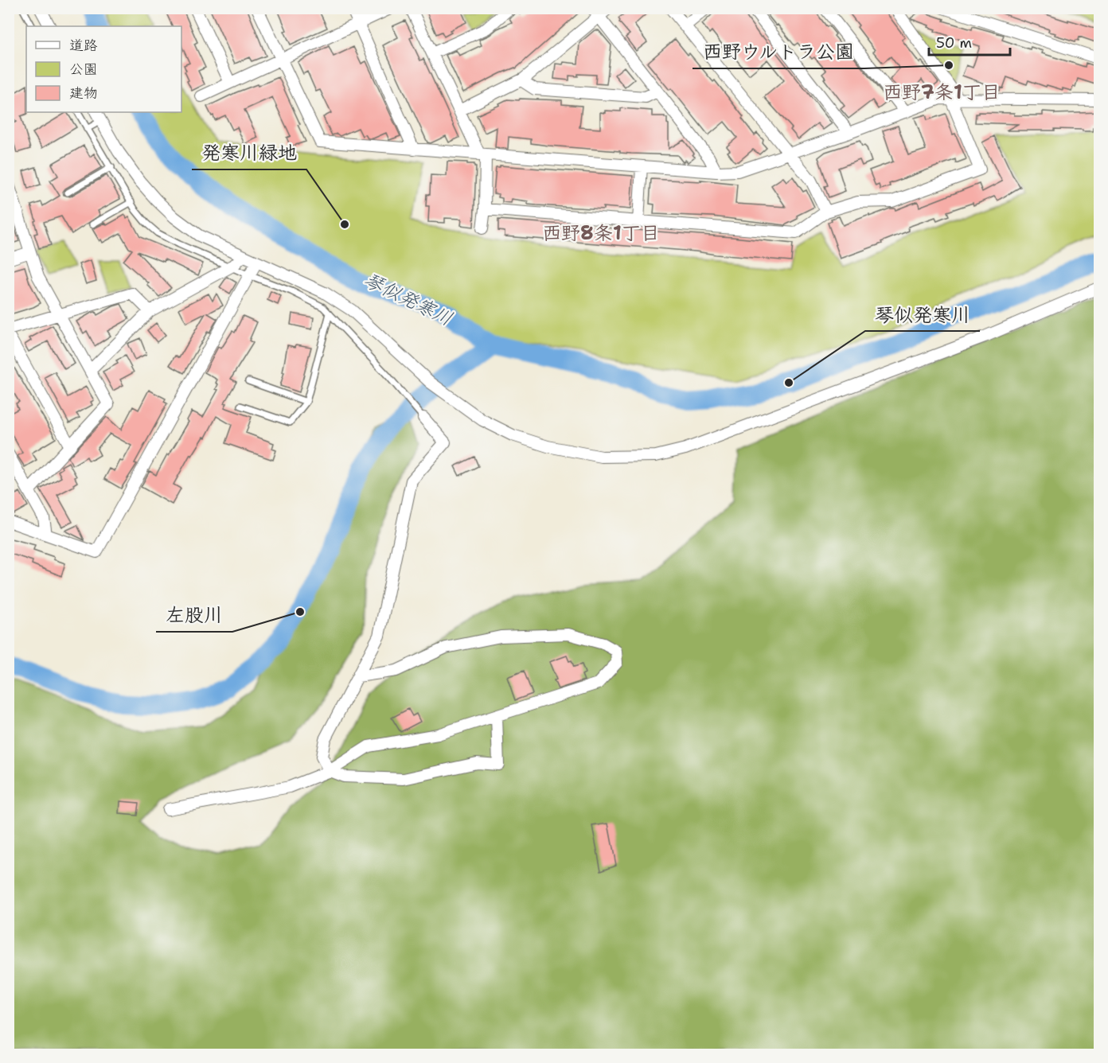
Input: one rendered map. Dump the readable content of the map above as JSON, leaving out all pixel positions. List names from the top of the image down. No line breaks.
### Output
{"districts":["西野7条1丁目","西野8条1丁目"],"water":["琴似発寒川"],"places":["西野ウルトラ公園","発寒川緑地","琴似発寒川","左股川"],"legend":["道路","公園","建物"],"scale_bar":"50 m"}
